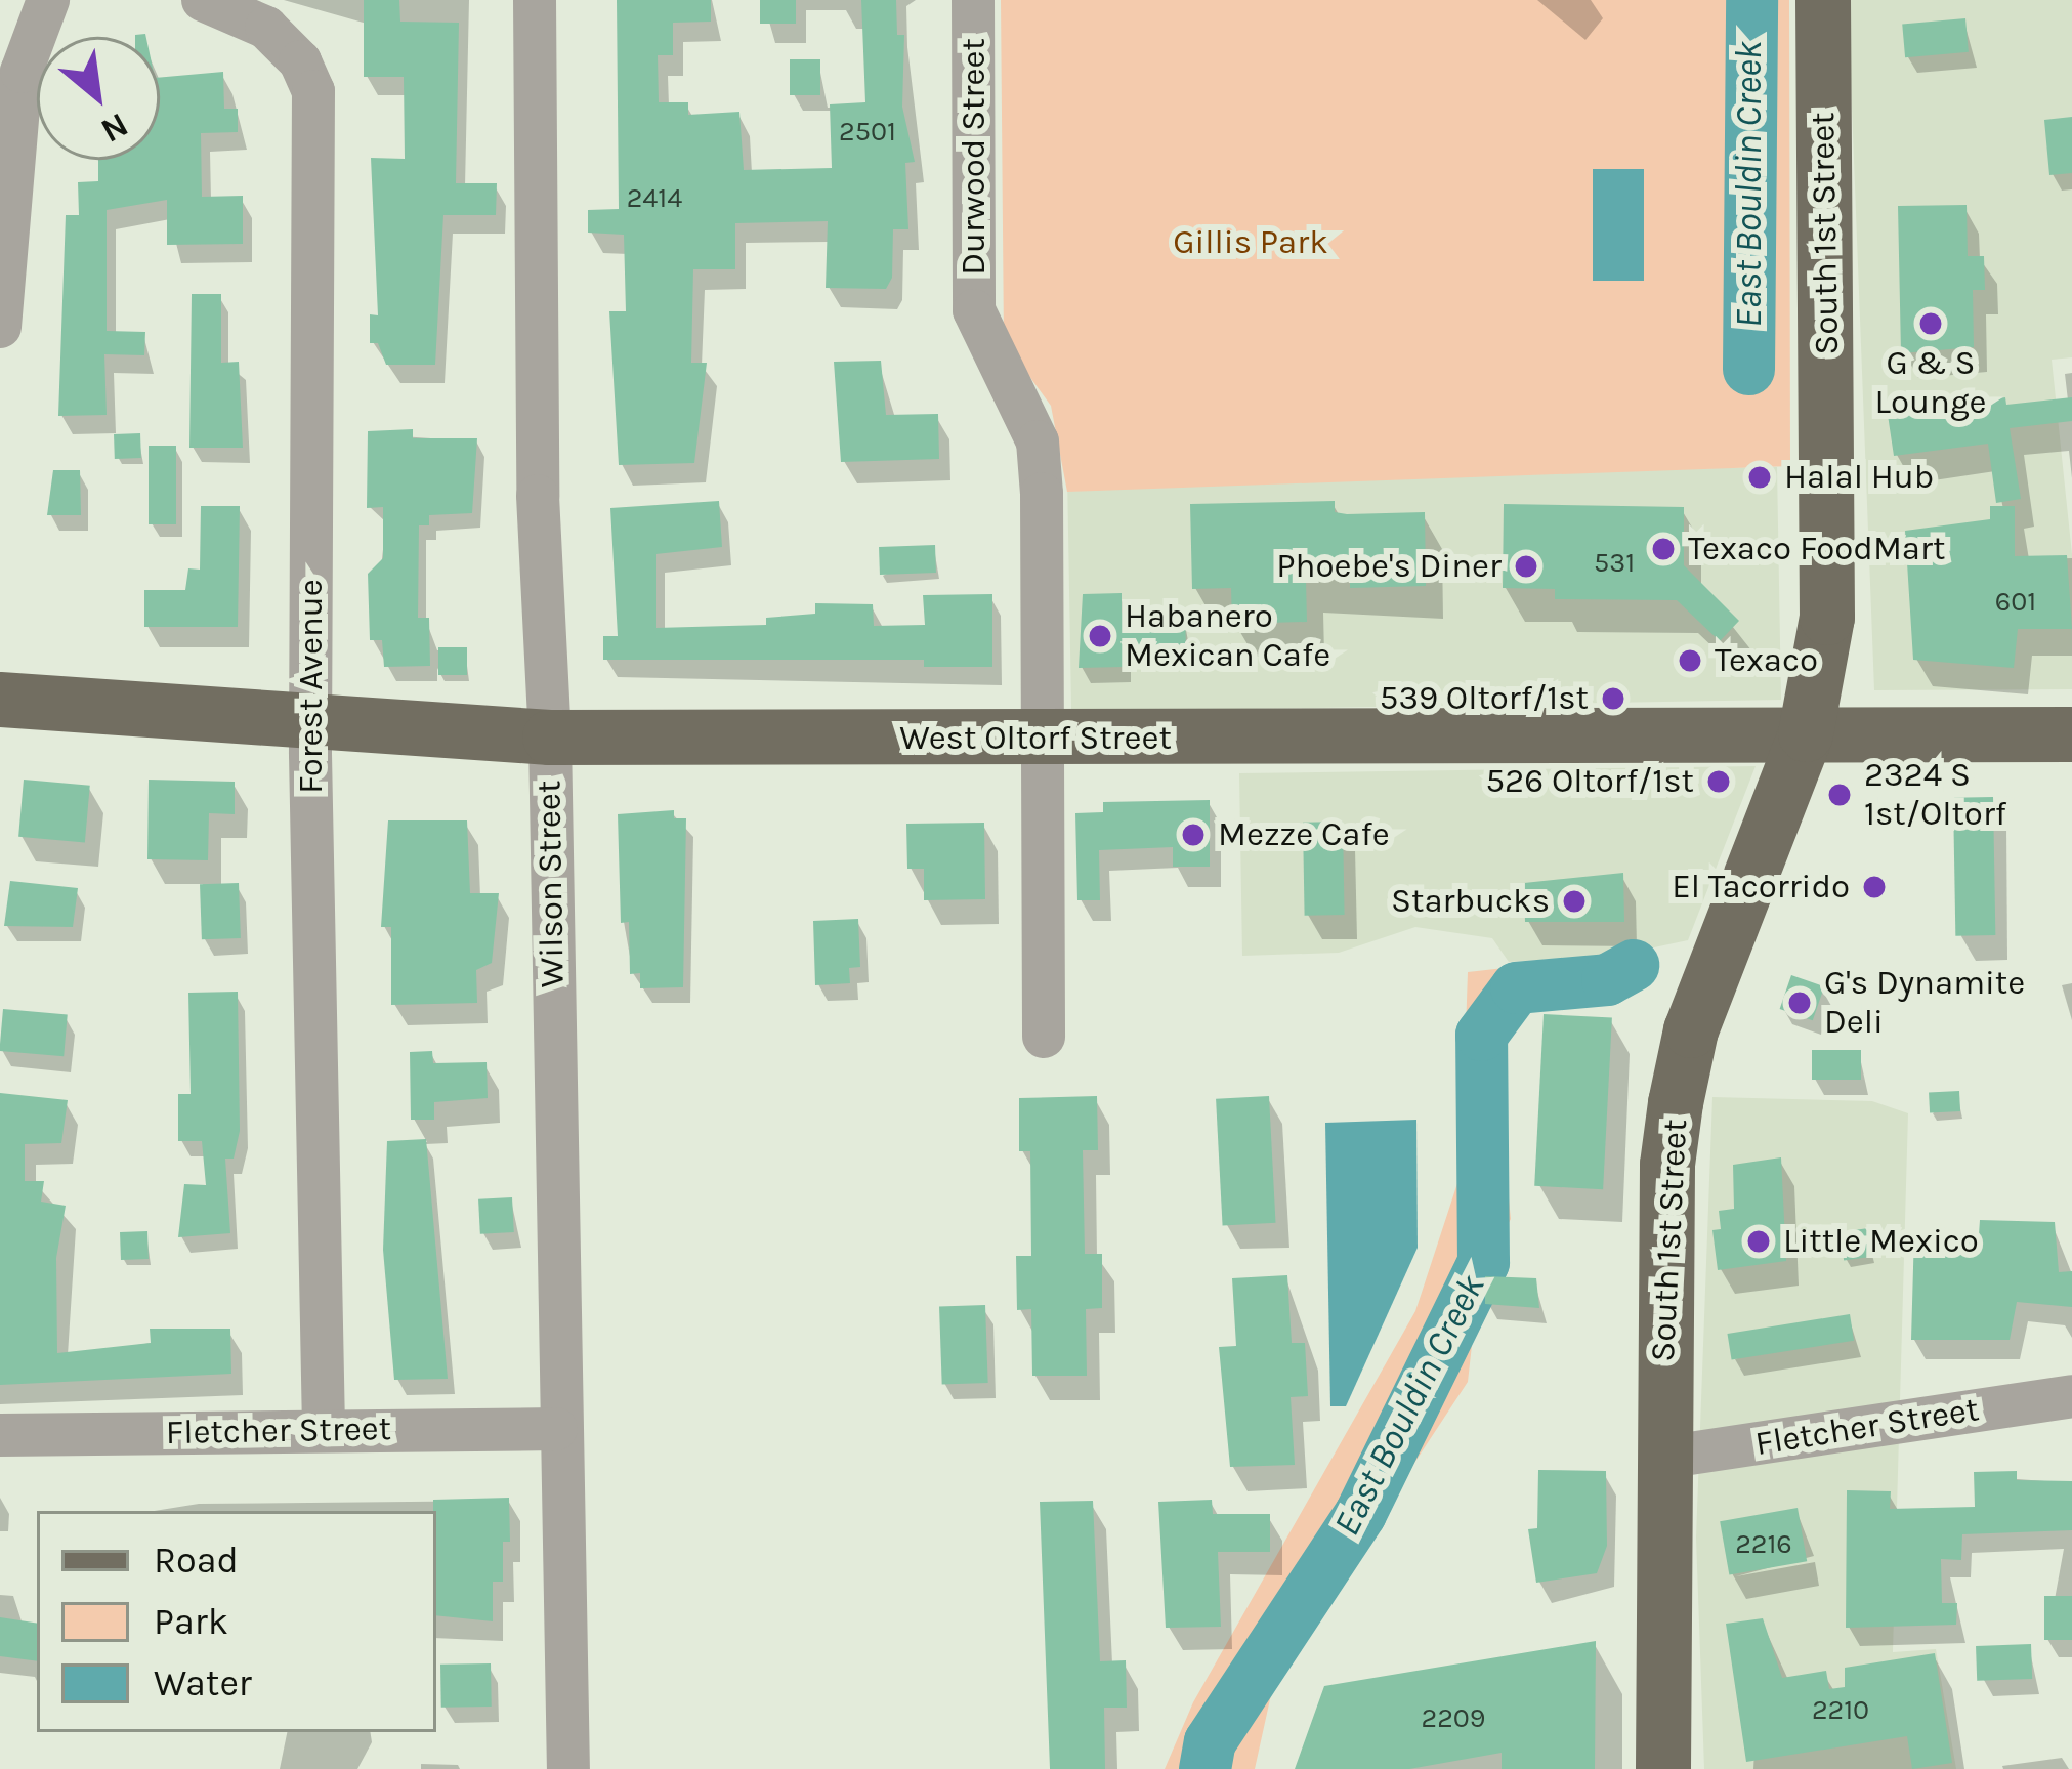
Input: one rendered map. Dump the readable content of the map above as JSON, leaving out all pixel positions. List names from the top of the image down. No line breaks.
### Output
{"streets":{"main road":["South 1st Street","West Oltorf Street"],"street":["Durwood Street","Forest Avenue","Wilson Street","Fletcher Street"]},"crossings":[["Durwood Street","West Oltorf Street"],["South 1st Street","West Oltorf Street"],["South 1st Street","Fletcher Street"],["Forest Avenue","West Oltorf Street"],["Forest Avenue","Fletcher Street"],["West Oltorf Street","Wilson Street"],["Wilson Street","Fletcher Street"]],"water":["East Bouldin Creek"],"parks":["Gillis Park"],"places":["G & S Lounge","Halal Hub","Texaco FoodMart","Phoebe's Diner","Habanero Mexican Cafe","Texaco","539 Oltorf/1st","526 Oltorf/1st","2324 S 1st/Oltorf","Mezze Cafe","El Tacorrido","Starbucks","G's Dynamite Deli","Little Mexico"],"house_numbers":["2501","2414","531","601","2216","2210","2209"],"legend":["Road","Park","Water"],"north":"bottom right"}
